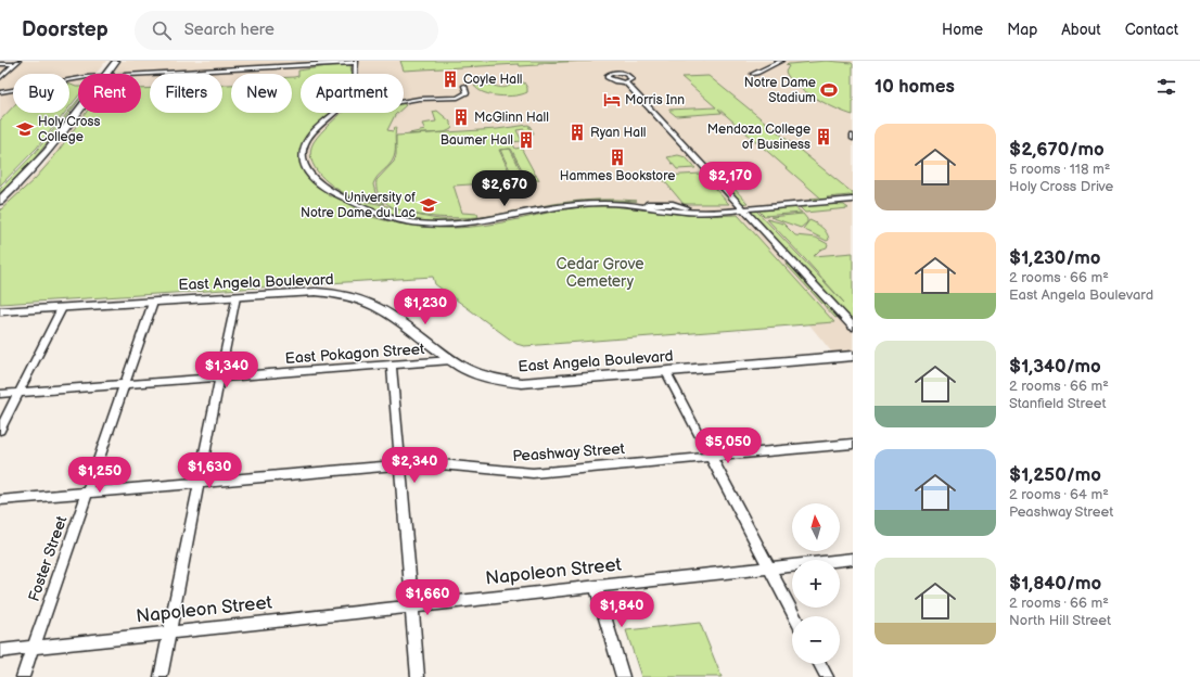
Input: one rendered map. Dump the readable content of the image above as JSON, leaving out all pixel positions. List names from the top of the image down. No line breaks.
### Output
{"streets":{"main road":["East Angela Boulevard"],"street":["East Pokagon Street","Peashway Street","Foster Street","Napoleon Street"]},"crossings":[["East Angela Boulevard","East Pokagon Street"],["East Angela Boulevard","Foster Street"],["East Pokagon Street","Foster Street"],["Peashway Street","Foster Street"],["Foster Street","Napoleon Street"]],"parks":["Cedar Grove Cemetery"],"places":{"building":["Coyle Hall","McGlinn Hall","Ryan Hall","Mendoza College of Business","Baumer Hall","Hammes Bookstore"],"sports":["Notre Dame Stadium"],"hotel":["Morris Inn"],"school or university":["Holy Cross College","University of Notre Dame du Lac"]},"north":"top","page":{"header":"Doorstep","search":"Search here","nav":["Home","Map","About","Contact"],"heading":"10 homes","chip":["Buy","Rent","Filters","New","Apartment"],"list":[{"name":"$2,670/mo","note":"5 rooms · 118 m² · Holy Cross Drive"},{"name":"$1,230/mo","note":"2 rooms · 66 m² · East Angela Boulevard"},{"name":"$1,340/mo","note":"2 rooms · 66 m² · Stanfield Street"},{"name":"$1,250/mo","note":"2 rooms · 64 m² · Peashway Street"},{"name":"$1,840/mo","note":"2 rooms · 66 m² · North Hill Street"}],"price":["$2,170","$2,670","$1,230","$1,340","$5,050","$2,340","$1,630","$1,250","$1,660","$1,840"],"map_buttons":["+","−"]}}
